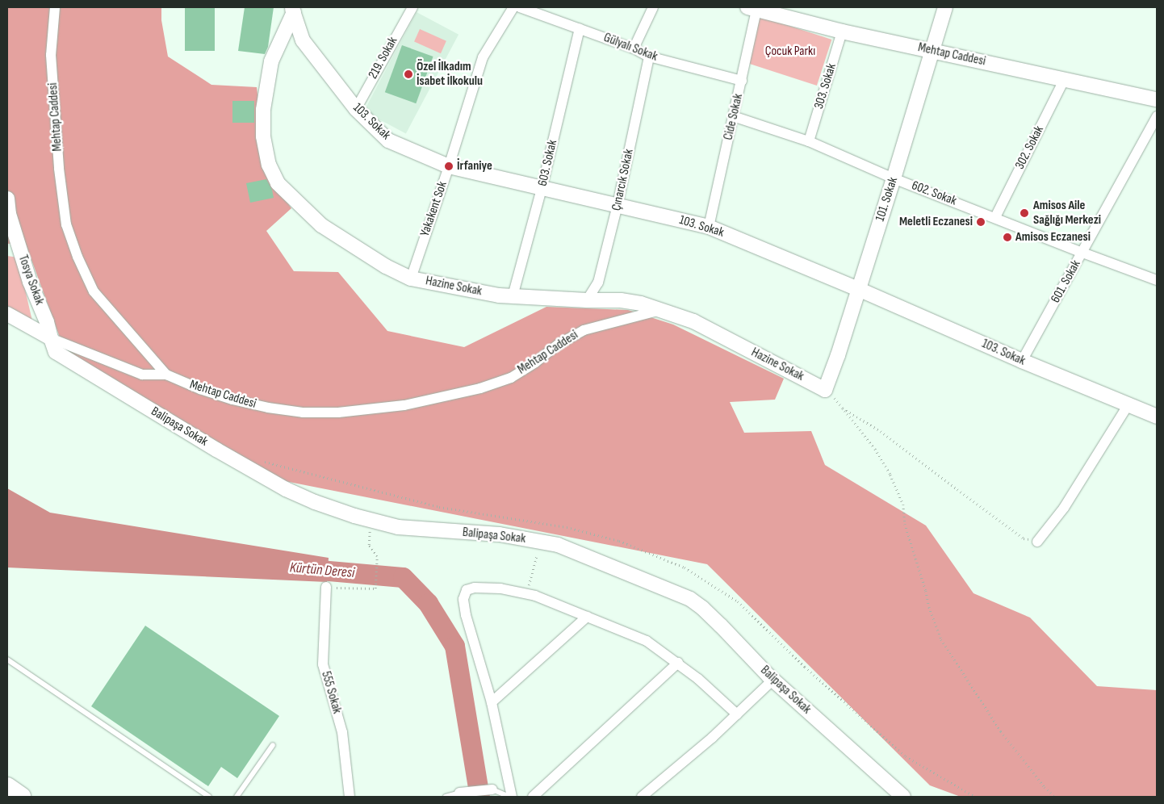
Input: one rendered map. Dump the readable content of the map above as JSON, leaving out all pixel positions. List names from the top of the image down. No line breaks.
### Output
{"streets":{"street":["Gülyalı Sokak","Mehtap Caddesi","219. Sokak","303. Sokak","Cide Sokak","103. Sokak","302. Sokak","603. Sokak","Çınarcık Sokak","602. Sokak","101. Sokak","Yakakent Sok","Tosya Sokak","601. Sokak","Hazine Sokak","Balipaşa Sokak","555 Sokak"]},"crossings":[["Gülyalı Sokak","Cide Sokak"],["Gülyalı Sokak","603. Sokak"],["Gülyalı Sokak","Çınarcık Sokak"],["Mehtap Caddesi","303. Sokak"],["Mehtap Caddesi","Cide Sokak"],["Mehtap Caddesi","302. Sokak"],["Mehtap Caddesi","101. Sokak"],["Mehtap Caddesi","Hazine Sokak"],["219. Sokak","103. Sokak"],["303. Sokak","602. Sokak"],["Cide Sokak","103. Sokak"],["Cide Sokak","602. Sokak"],["103. Sokak","603. Sokak"],["103. Sokak","Çınarcık Sokak"],["103. Sokak","101. Sokak"],["103. Sokak","Yakakent Sok"],["103. Sokak","601. Sokak"],["103. Sokak","Hazine Sokak"],["302. Sokak","602. Sokak"],["603. Sokak","Hazine Sokak"],["Çınarcık Sokak","Hazine Sokak"],["602. Sokak","101. Sokak"],["602. Sokak","601. Sokak"],["101. Sokak","Hazine Sokak"],["Yakakent Sok","Hazine Sokak"],["Tosya Sokak","Balipaşa Sokak"]],"water":["Kürtün Deresi"],"parks":["Çocuk Parkı"],"places":["Özel İlkadım İsabet İlkokulu","İrfaniye","Amisos Aile Sağlığı Merkezi","Meletli Eczanesi","Amisos Eczanesi"]}
